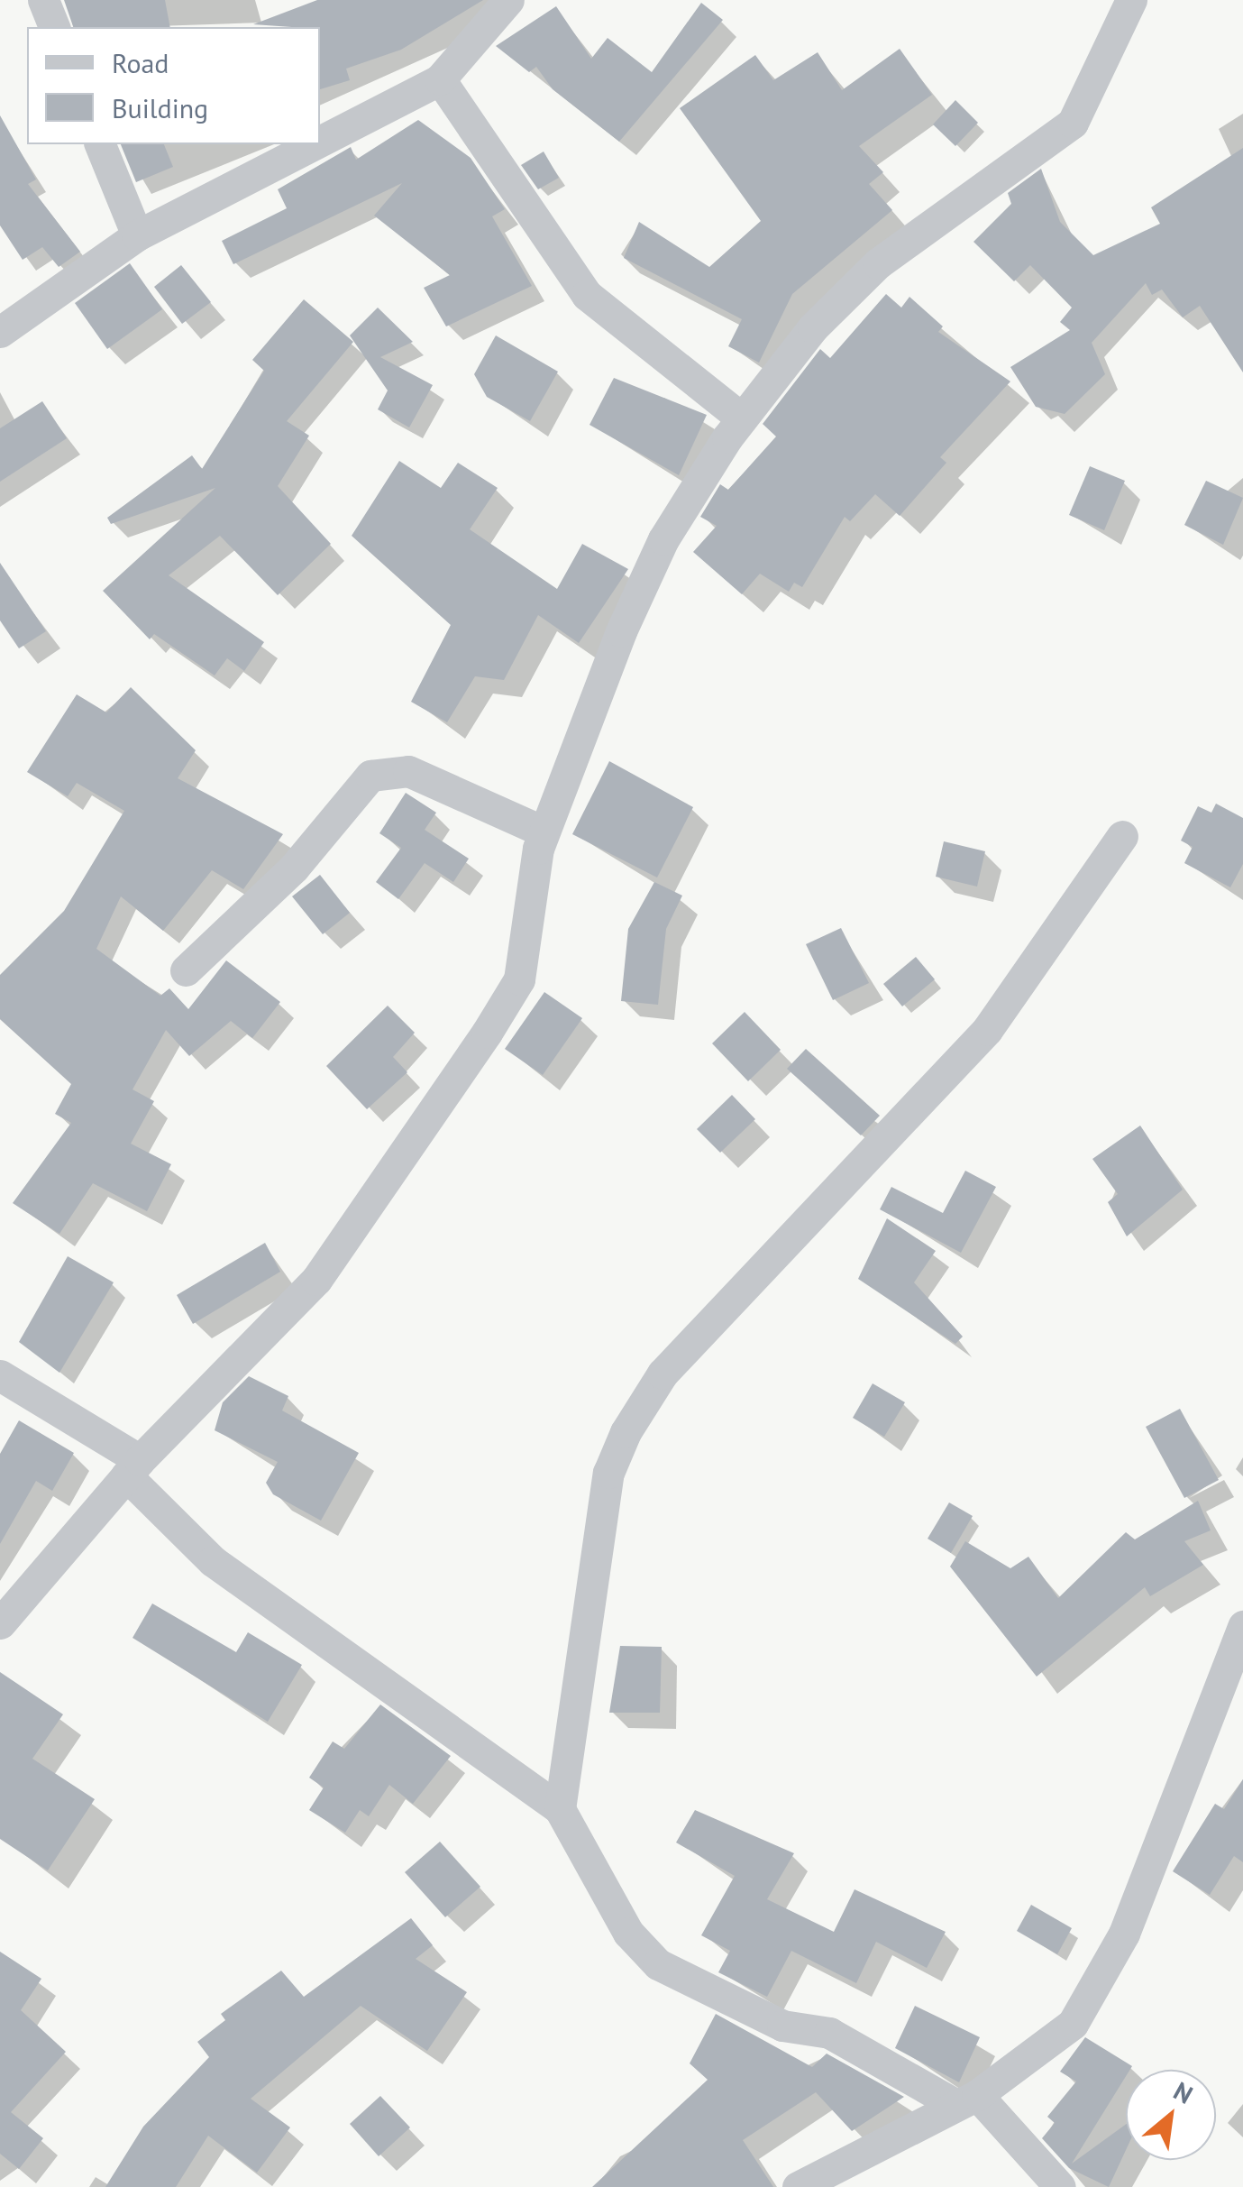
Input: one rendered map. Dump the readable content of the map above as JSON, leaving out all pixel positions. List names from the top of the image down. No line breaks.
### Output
{"legend":["Road","Building"],"north":"top right"}
